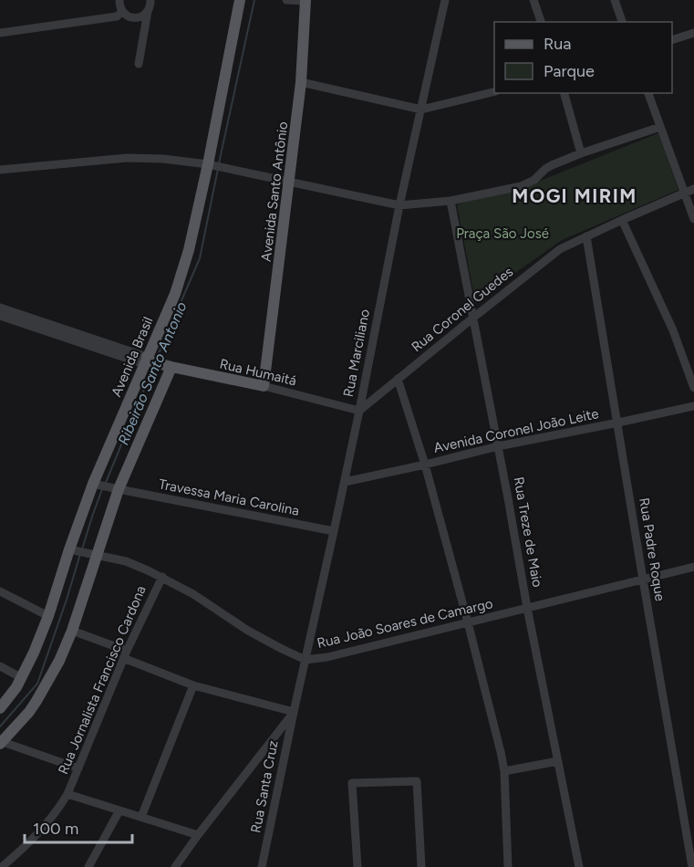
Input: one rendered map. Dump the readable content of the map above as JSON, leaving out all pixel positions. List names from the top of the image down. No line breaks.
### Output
{"streets":{"main road":["Avenida Santo Antônio","Avenida Brasil","Rua Humaitá"],"street":["Rua Coronel Guedes","Rua Marciliano","Avenida Coronel João Leite","Travessa Maria Carolina","Rua Treze de Maio","Rua Padre Roque","Rua João Soares de Camargo","Rua Jornalista Francisco Cardona","Rua Santa Cruz"]},"crossings":[["Avenida Santo Antônio","Rua Humaitá"],["Rua Coronel Guedes","Rua Marciliano"],["Rua Coronel Guedes","Rua Humaitá"],["Rua Coronel Guedes","Rua Treze de Maio"],["Rua Coronel Guedes","Rua Padre Roque"],["Rua Marciliano","Rua Humaitá"],["Rua Marciliano","Avenida Coronel João Leite"],["Rua Marciliano","Travessa Maria Carolina"],["Rua Marciliano","Rua João Soares de Camargo"],["Rua Marciliano","Rua Santa Cruz"],["Avenida Brasil","Rua Humaitá"],["Avenida Brasil","Travessa Maria Carolina"],["Avenida Brasil","Rua João Soares de Camargo"],["Avenida Coronel João Leite","Rua Treze de Maio"],["Avenida Coronel João Leite","Rua Padre Roque"],["Rua Treze de Maio","Rua João Soares de Camargo"],["Rua Padre Roque","Rua João Soares de Camargo"],["Rua João Soares de Camargo","Rua Jornalista Francisco Cardona"]],"districts":["MOGI MIRIM"],"water":["Ribeirão Santo Antonio"],"parks":["Praça São José"],"legend":["Rua","Parque"],"scale_bar":"100 m"}
